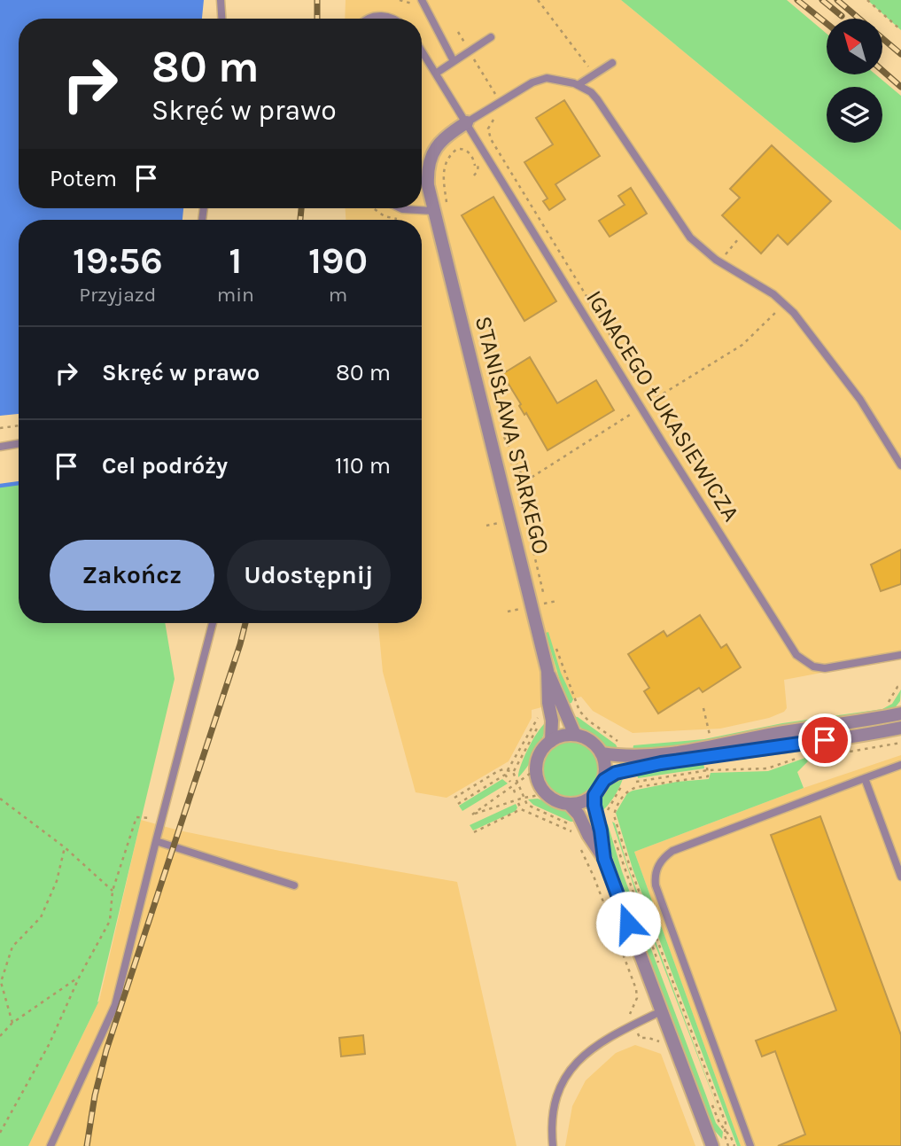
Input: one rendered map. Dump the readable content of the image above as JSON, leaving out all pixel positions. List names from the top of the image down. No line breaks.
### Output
{"streets":{"street":["STANISŁAWA STARKEGO"],"lane":["IGNACEGO ŁUKASIEWICZA"]},"crossings":[["IGNACEGO ŁUKASIEWICZA","STANISŁAWA STARKEGO"]],"north":"top left","page":{"turn":["80 m","Skręć w prawo"],"then":"Potem","eta":["19:56","Przyjazd","1","min","190","m"],"list":[{"name":"Skręć w prawo","value":"80 m"},{"name":"Cel podróży","value":"110 m"}],"buttons":["Zakończ","Udostępnij"]}}
